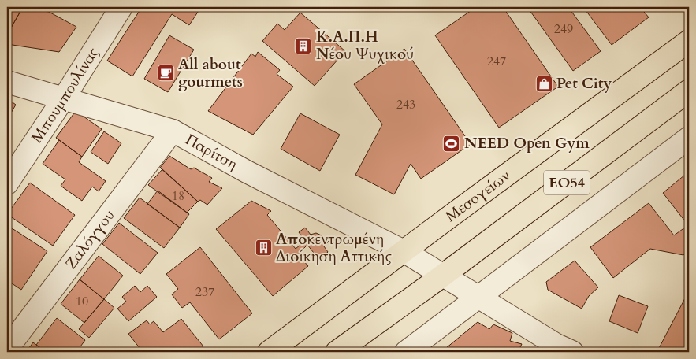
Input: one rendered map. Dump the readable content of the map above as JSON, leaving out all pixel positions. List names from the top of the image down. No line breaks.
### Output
{"streets":{"main road":["ΕΟ54","Μεσογείων"],"street":["Μπουμπουλίνας","Παρίτση","Ζαλόγγου"]},"crossings":[["Μπουμπουλίνας","Παρίτση"],["Παρίτση","ΕΟ54"],["Παρίτση","Μεσογείων"],["Παρίτση","Ζαλόγγου"]],"places":{"building":["Κ.Α.Π.Η Νέου Ψυχικού","Αποκεντρωμένη Διοίκηση Αττικής"],"cafe":["All about gourmets"],"shop":["Pet City"],"sports":["NEED Open Gym"]},"house_numbers":["249","247","243","18","237","10"]}
